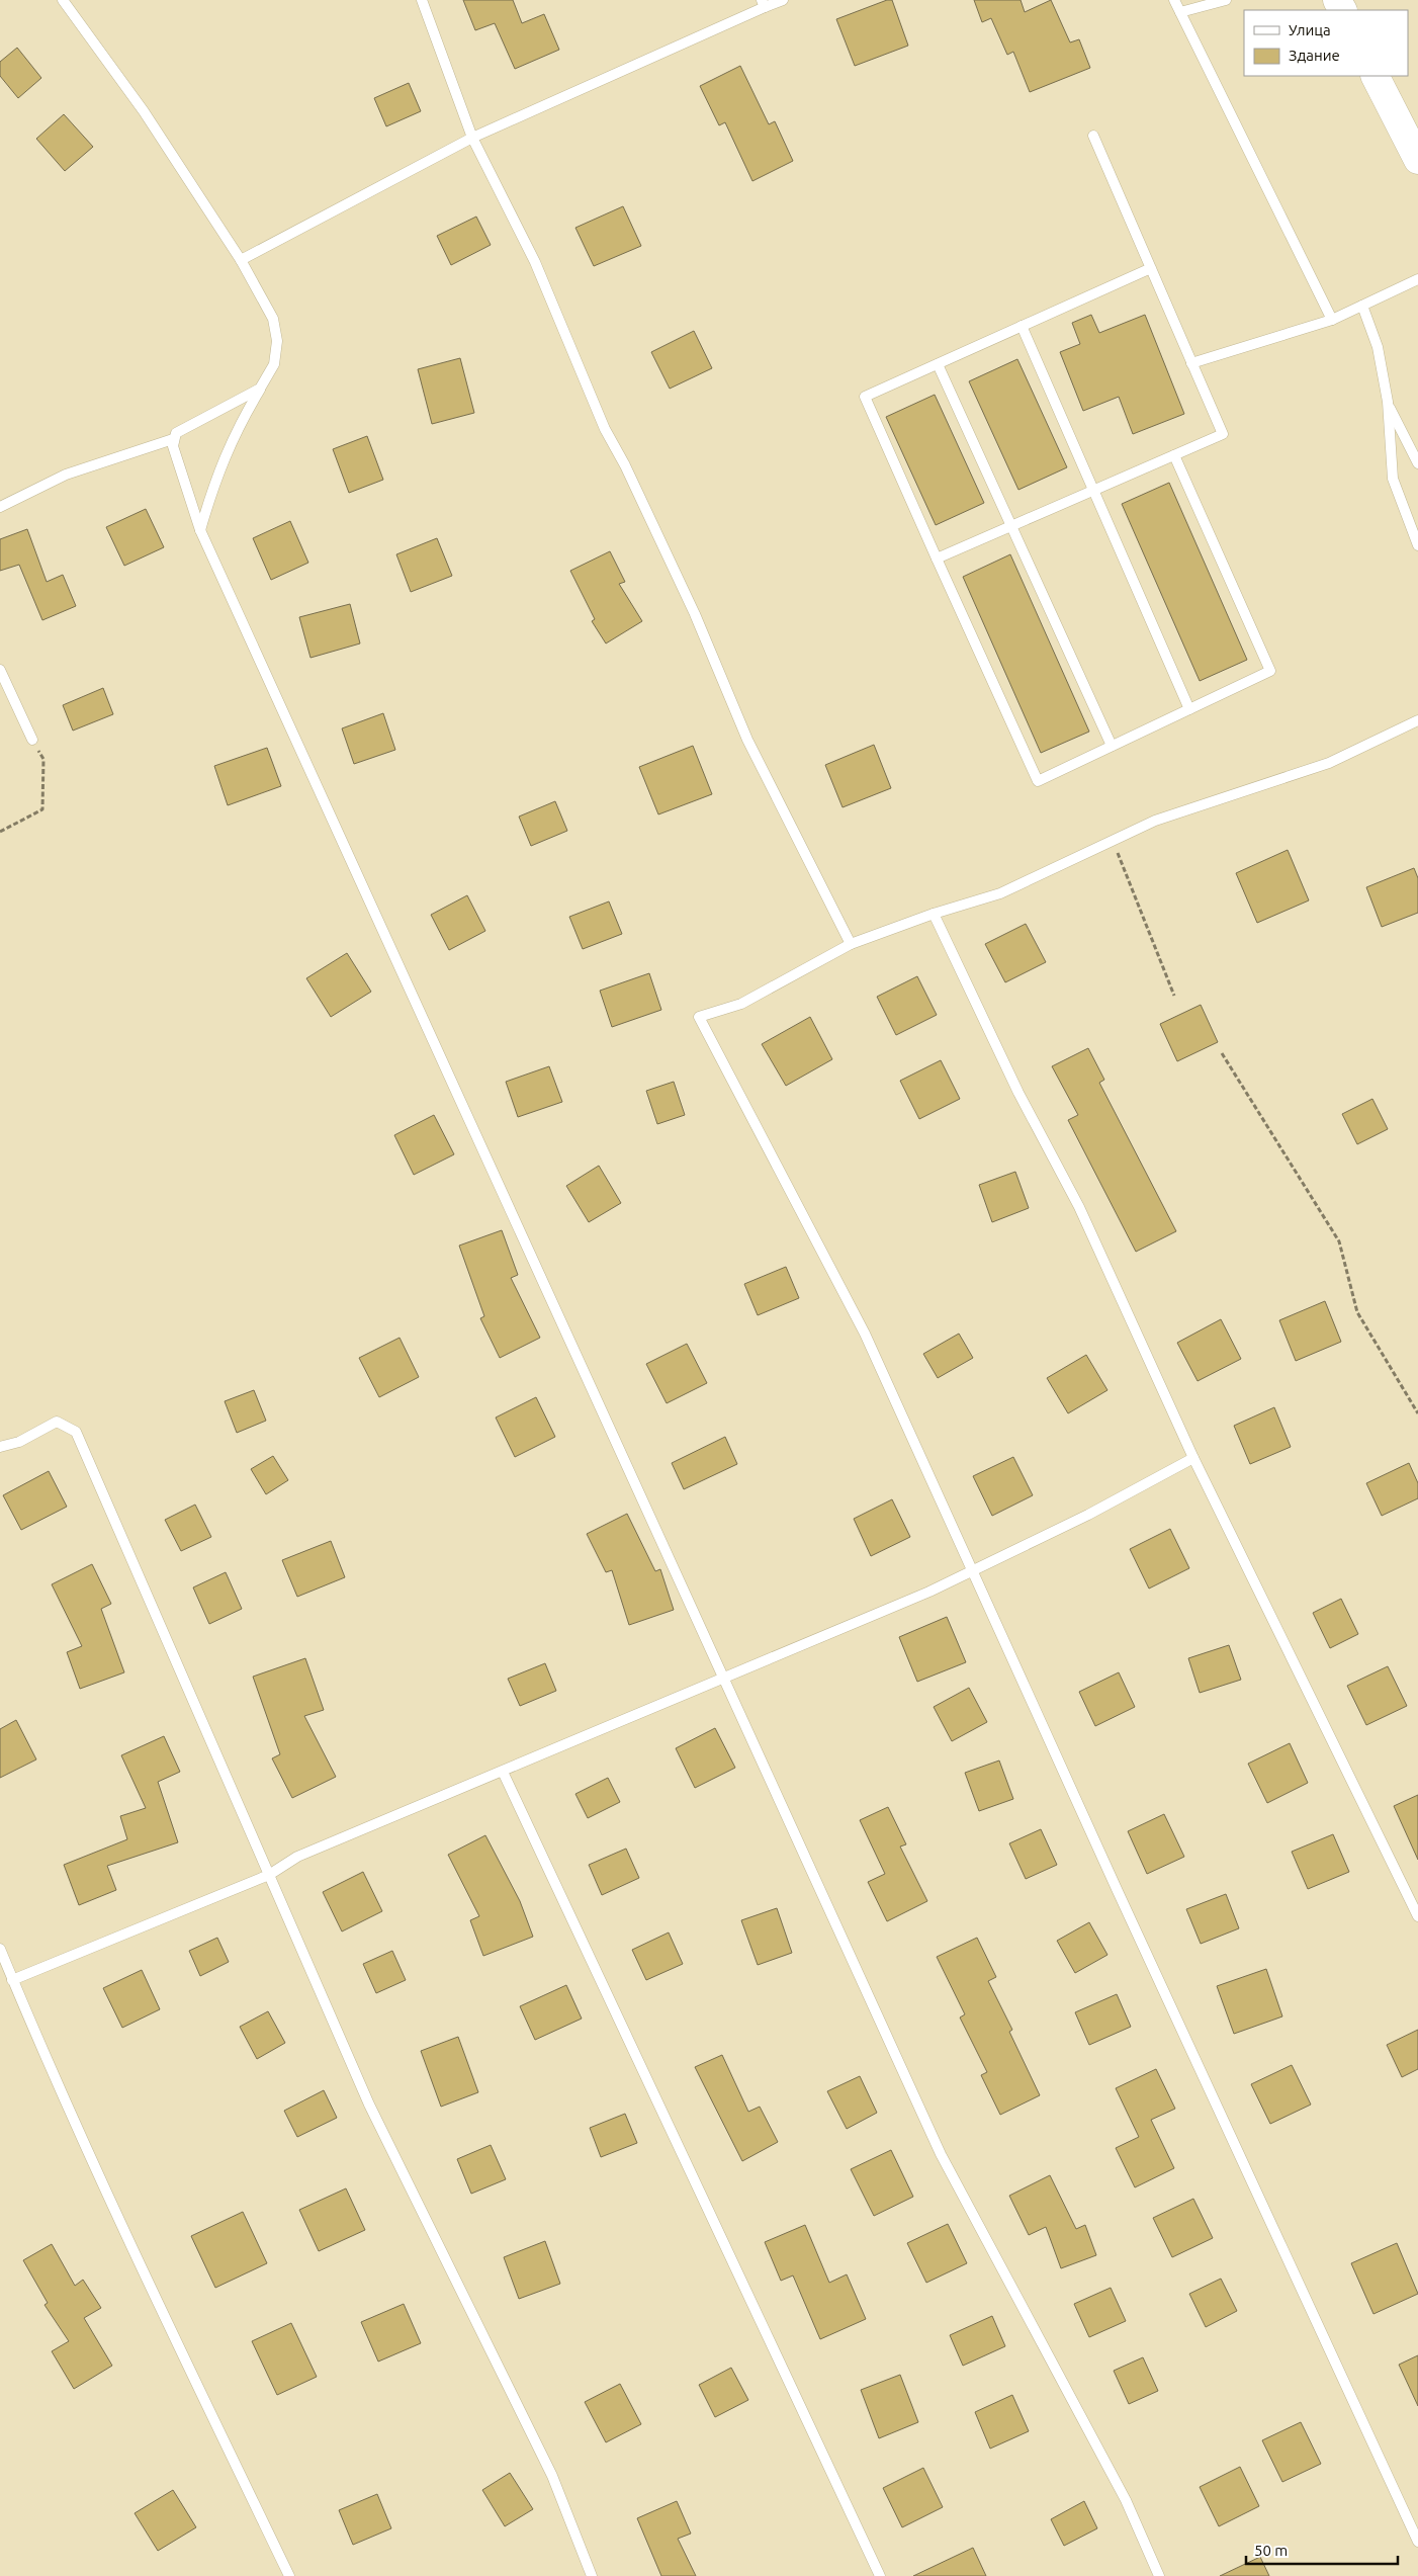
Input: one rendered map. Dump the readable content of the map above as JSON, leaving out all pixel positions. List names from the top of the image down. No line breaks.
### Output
{"legend":["Улица","Здание"],"scale_bar":"50 m"}
